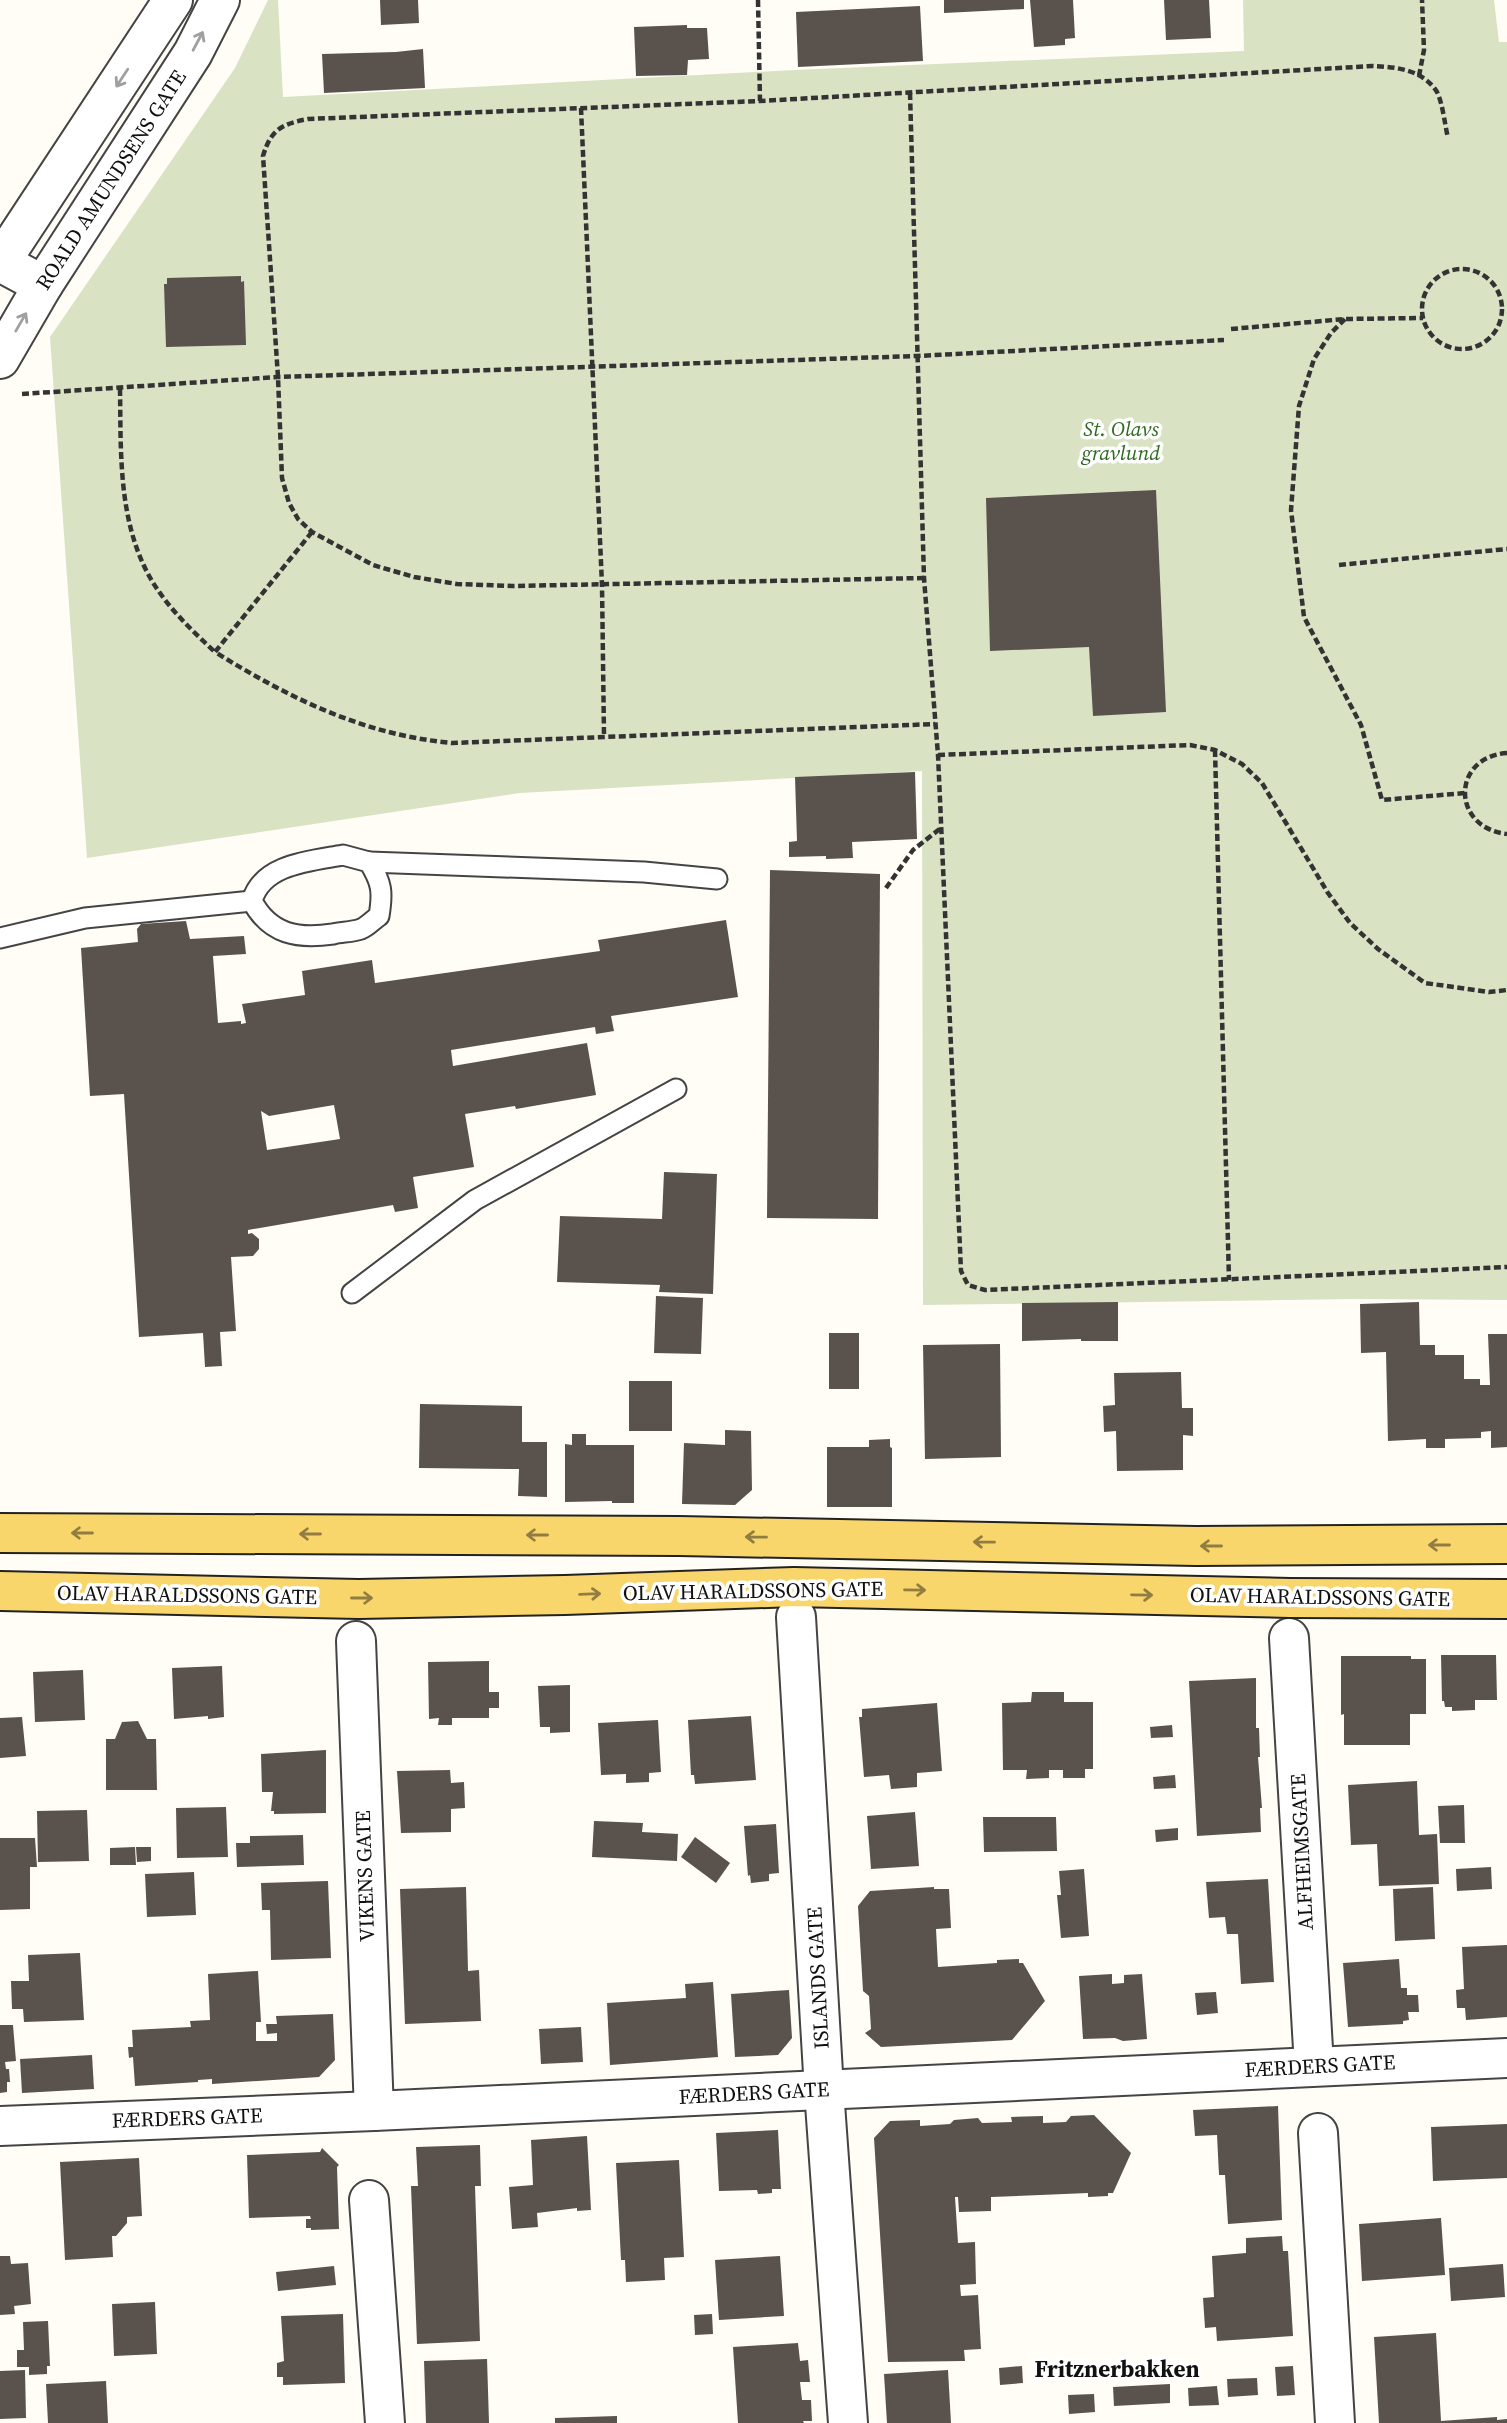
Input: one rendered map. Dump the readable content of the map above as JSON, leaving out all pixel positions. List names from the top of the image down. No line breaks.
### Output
{"streets":{"main road":["OLAV HARALDSSONS GATE"],"street":["ROALD AMUNDSENS GATE","ALFHEIMSGATE","VIKENS GATE","ISLANDS GATE","FÆRDERS GATE"]},"crossings":[["ALFHEIMSGATE","FÆRDERS GATE"],["VIKENS GATE","FÆRDERS GATE"],["ISLANDS GATE","FÆRDERS GATE"]],"districts":["Fritznerbakken"],"parks":["St. Olavs gravlund"]}
